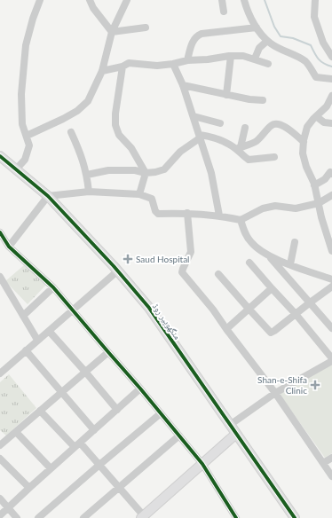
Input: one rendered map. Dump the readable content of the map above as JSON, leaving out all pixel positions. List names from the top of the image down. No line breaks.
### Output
{"streets":{"main road":["منگھوپیر روڈ"]},"places":{"health":["Saud Hospital","Shan-e-Shifa Clinic"]}}
